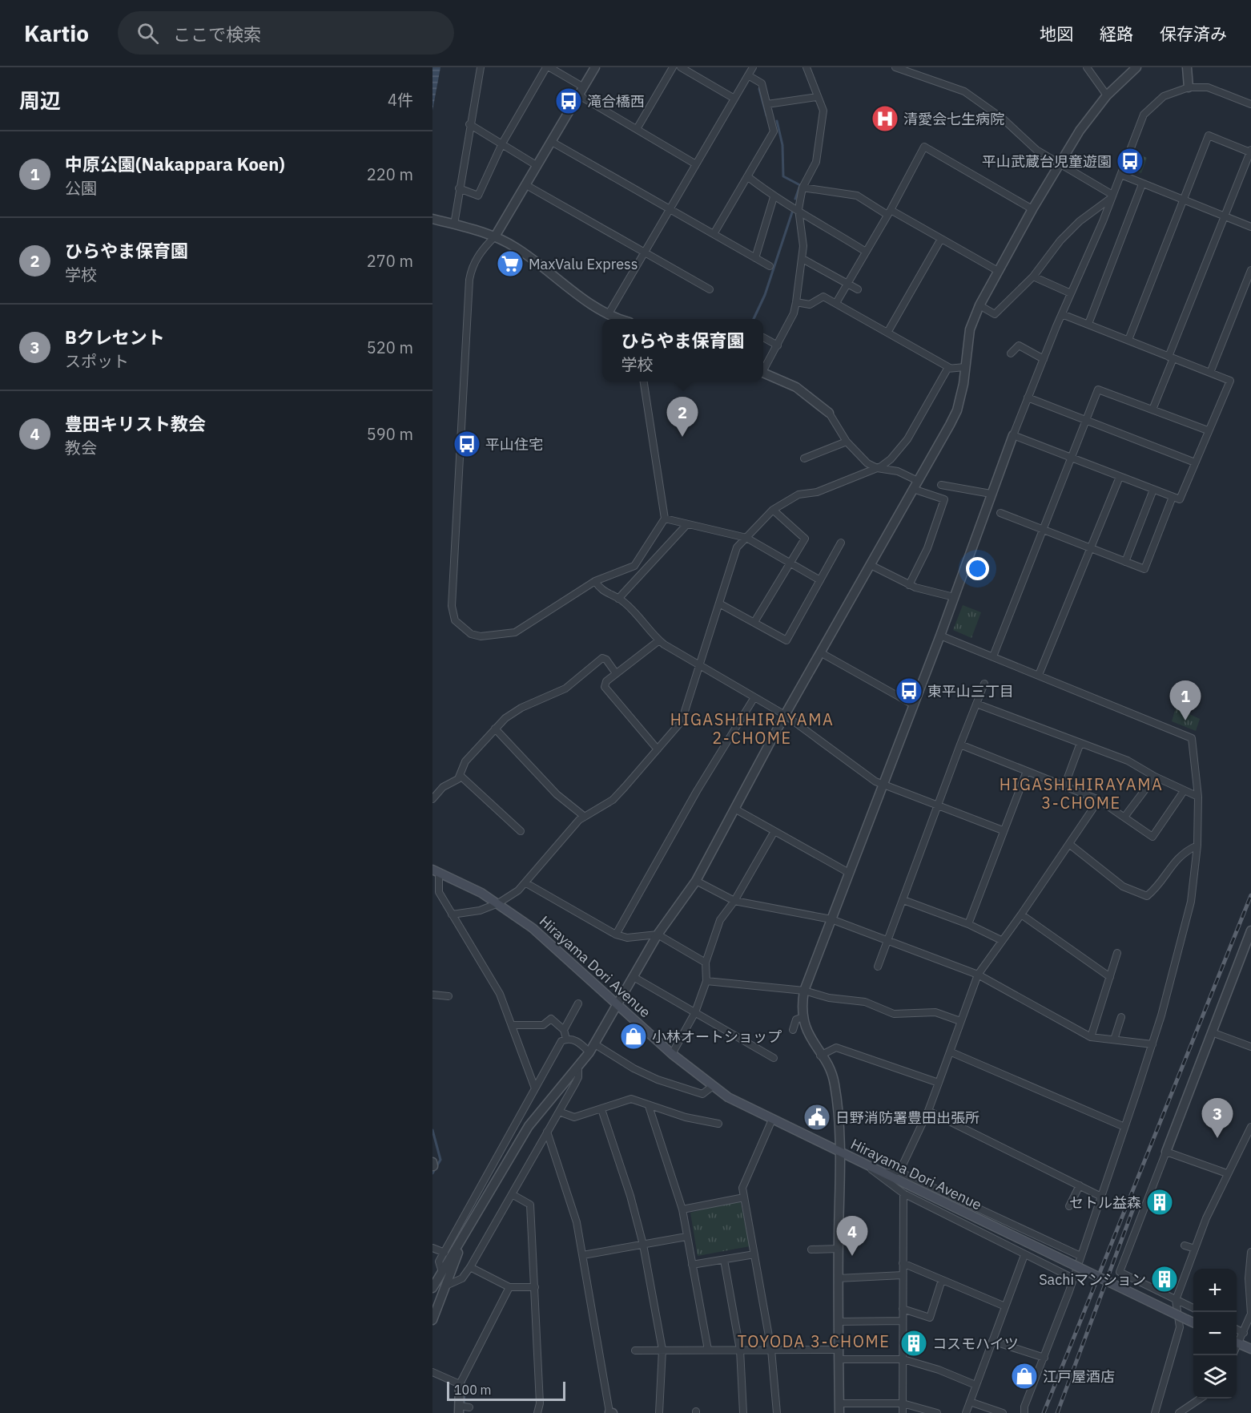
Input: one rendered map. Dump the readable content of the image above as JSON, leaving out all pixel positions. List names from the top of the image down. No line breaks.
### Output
{"streets":{"main road":["Hirayama Dori Avenue"]},"districts":["HIGASHIHIRAYAMA 2-CHOME","HIGASHIHIRAYAMA 3-CHOME","TOYODA 3-CHOME"],"places":{"bus stop":["滝合橋西","平山武蔵台児童遊園","平山住宅","東平山三丁目"],"hospital":["清愛会七生病院"],"supermarket":["MaxValu Express"],"shop":["小林オートショップ","江戸屋酒店"],"public building":["日野消防署豊田出張所"],"building":["セトル益森","Sachiマンション","コスモハイツ"]},"scale_bar":"100 m","page":{"header":"Kartio","search":"ここで検索","nav":["地図","経路","保存済み"],"heading":["周辺","4件"],"list":[{"mark":"1","name":"中原公園(Nakappara Koen)","note":"公園","value":"220 m"},{"mark":"2","name":"ひらやま保育園","note":"学校","value":"270 m"},{"mark":"3","name":"Bクレセント","note":"スポット","value":"520 m"},{"mark":"4","name":"豊田キリスト教会","note":"教会","value":"590 m"}],"popup":["ひらやま保育園","学校"],"pins":["2","1","3","4"],"map_buttons":["+","−"],"scale":"100 m"}}
